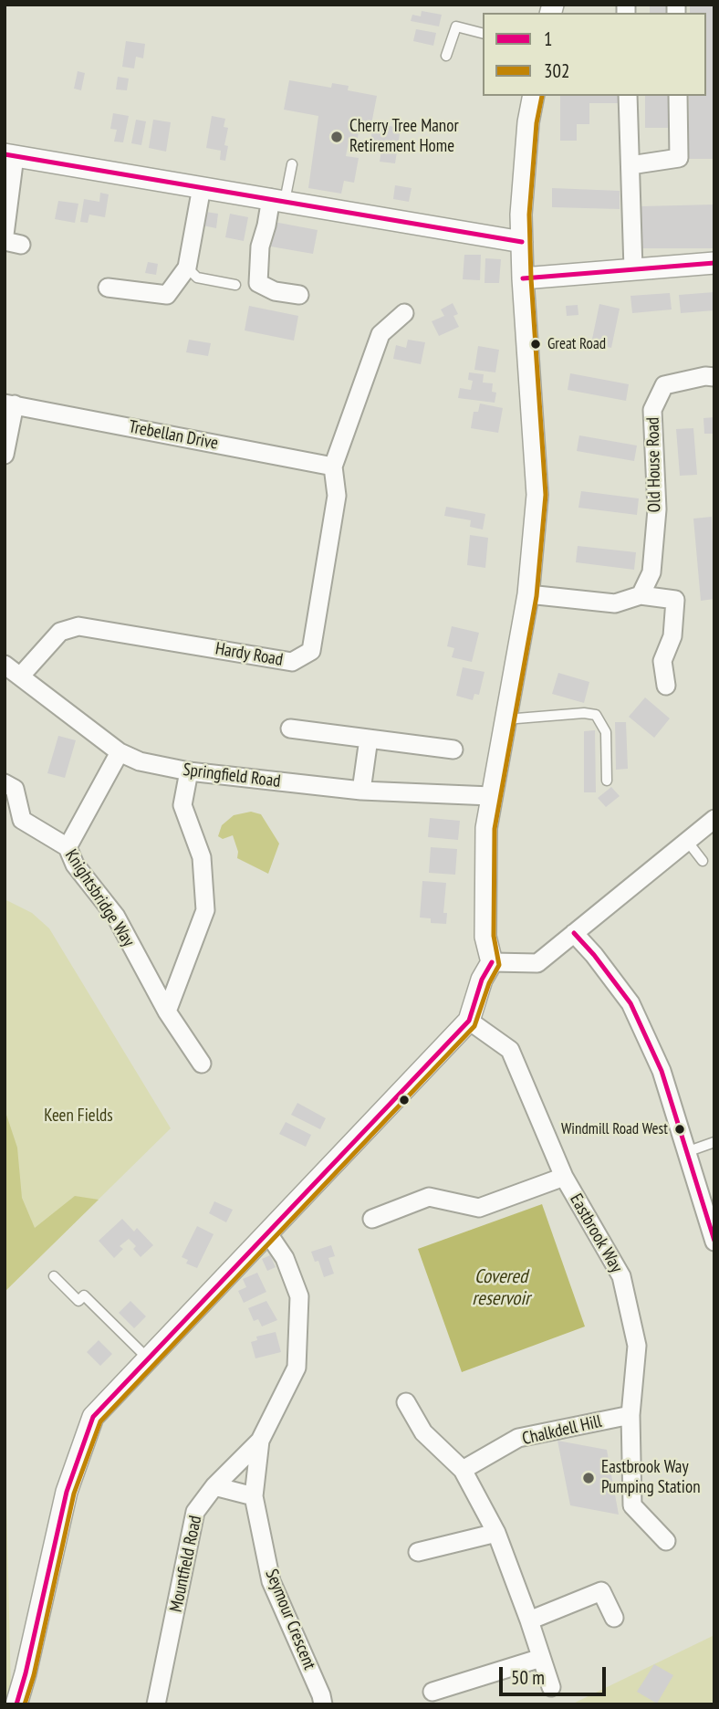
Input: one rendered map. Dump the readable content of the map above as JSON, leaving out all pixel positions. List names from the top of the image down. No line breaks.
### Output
{"streets":{"street":["Trebellan Drive","Old House Road","Hardy Road","Springfield Road","Knightsbridge Way","Eastbrook Way","Chalkdell Hill","Mountfield Road","Seymour Crescent"]},"crossings":[["Trebellan Drive","Hardy Road"],["Hardy Road","Springfield Road"],["Eastbrook Way","Chalkdell Hill"],["Mountfield Road","Seymour Crescent"]],"water":["Covered reservoir"],"parks":["Keen Fields"],"places":["Cherry Tree Manor Retirement Home","Great Road","Windmill Road West","Eastbrook Way Pumping Station"],"lines":["transit line 302","transit line 1"],"legend":["1","302"],"scale_bar":"50 m"}
